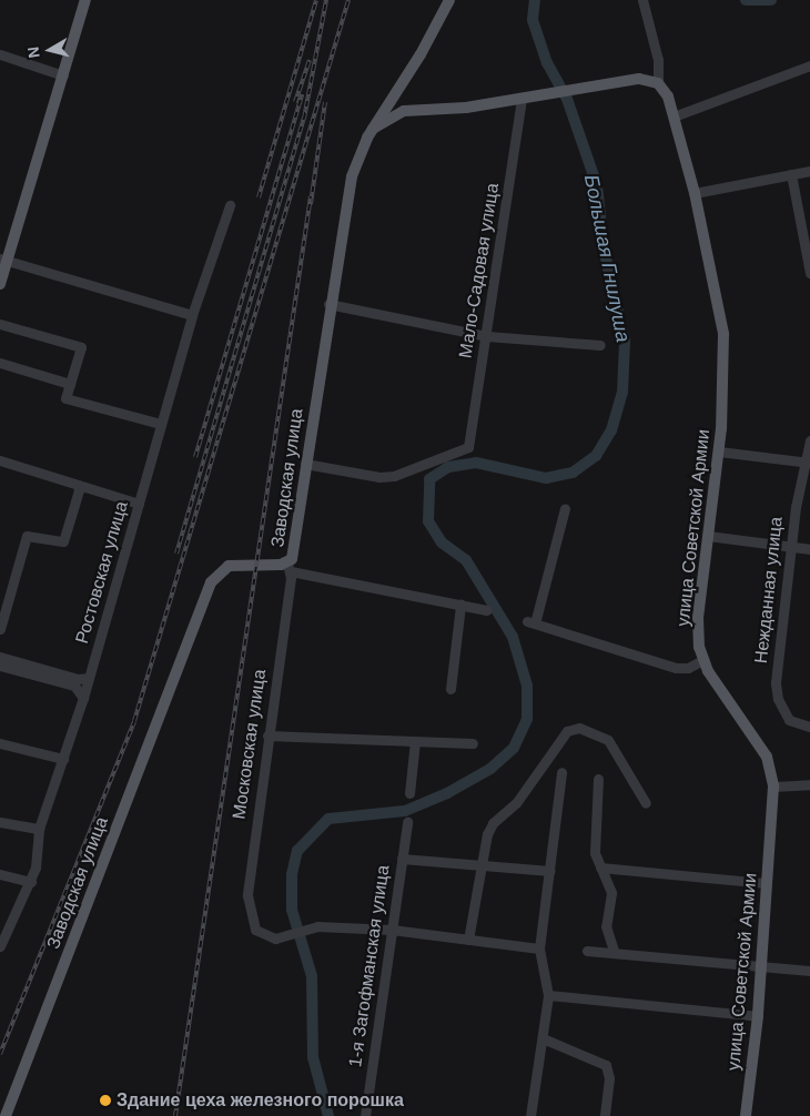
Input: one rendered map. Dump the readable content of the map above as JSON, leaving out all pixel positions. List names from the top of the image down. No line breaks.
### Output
{"streets":{"main road":["Заводская улица","улица Советской Армии"],"street":["Мало-Садовая улица","Ростовская улица","Нежданная улица","Московская улица","1-я Загофманская улица"]},"crossings":[["Мало-Садовая улица","Заводская улица"],["Заводская улица","Московская улица"],["Московская улица","1-я Загофманская улица"]],"water":["Большая Гнилуша"],"places":["Здание цеха железного порошка"],"north":"left"}
